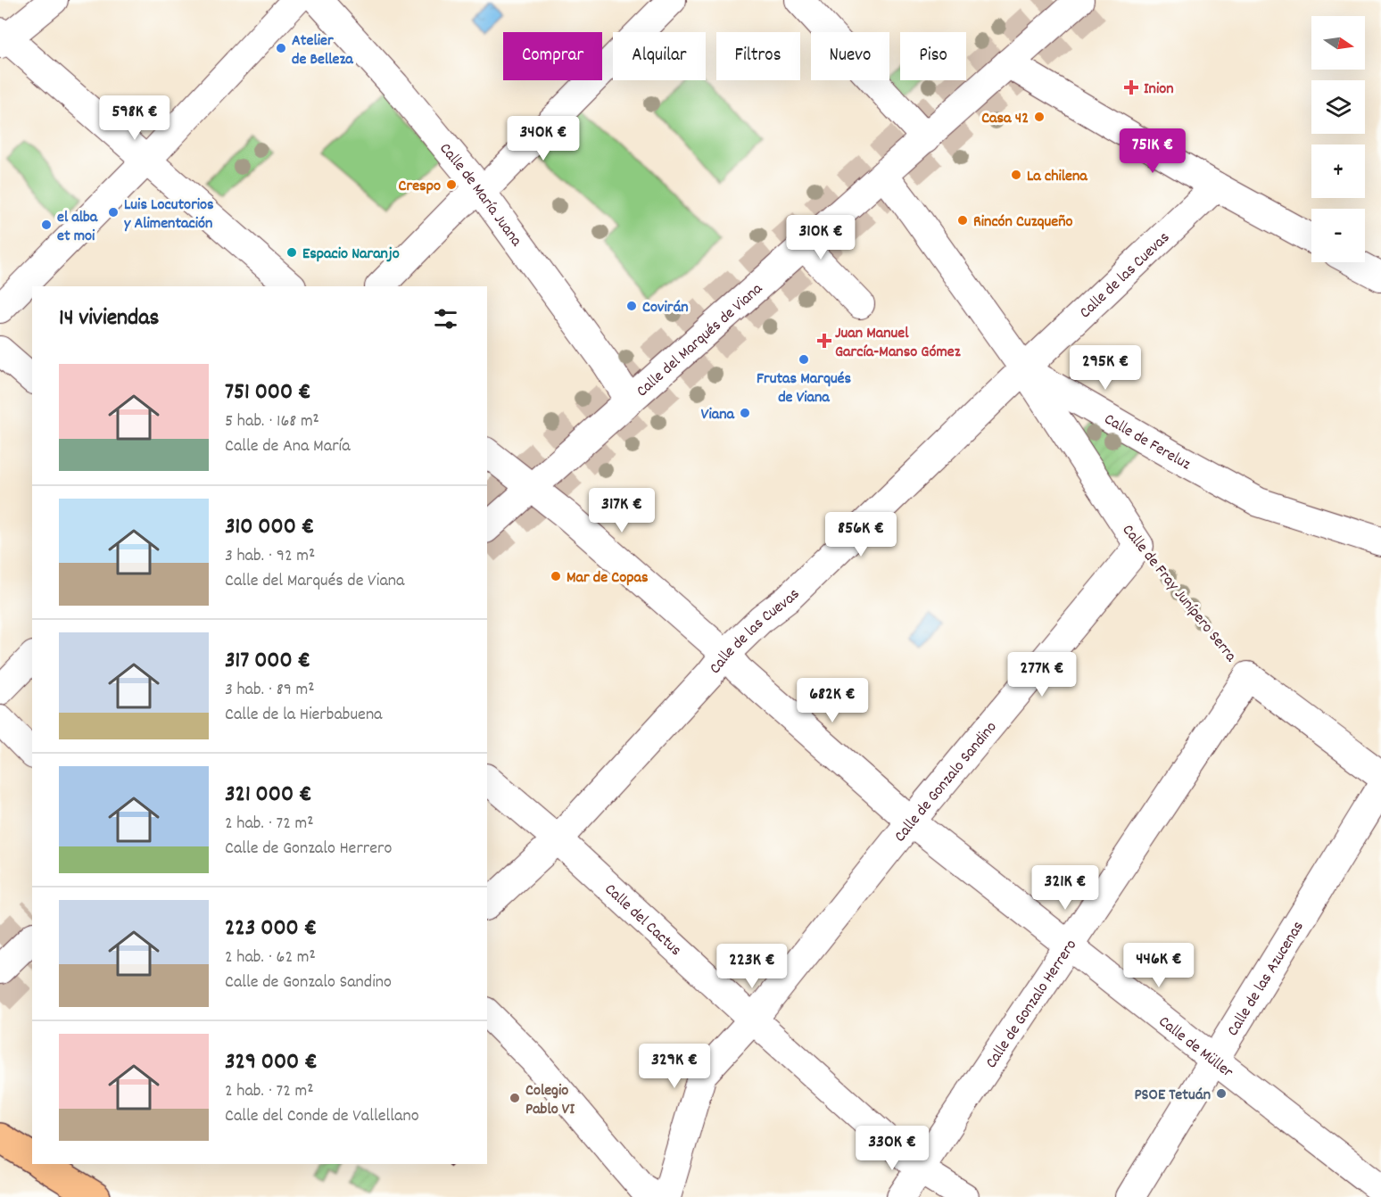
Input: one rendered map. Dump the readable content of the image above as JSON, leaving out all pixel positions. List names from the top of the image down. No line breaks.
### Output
{"streets":{"street":["Calle de María Juana","Calle de las Cuevas","Calle del Marqués de Viana","Calle de Fereluz","Calle de Fray Junípero Serra","Calle de Gonzalo Sandino","Calle del Cactus","Calle de las Azucenas","Calle de Gonzalo Herrero","Calle de Müller"]},"crossings":[["Calle de María Juana","Calle del Marqués de Viana"],["Calle de las Cuevas","Calle de Fereluz"],["Calle de las Cuevas","Calle de Fray Junípero Serra"],["Calle de las Cuevas","Calle del Cactus"],["Calle de las Cuevas","Calle de Müller"],["Calle del Marqués de Viana","Calle de Fereluz"],["Calle del Marqués de Viana","Calle de Müller"],["Calle de Fereluz","Calle de Fray Junípero Serra"],["Calle de Fray Junípero Serra","Calle de Gonzalo Sandino"],["Calle de Fray Junípero Serra","Calle de Gonzalo Herrero"],["Calle de Gonzalo Sandino","Calle del Cactus"],["Calle de Gonzalo Sandino","Calle de Müller"],["Calle del Cactus","Calle de Gonzalo Herrero"],["Calle de las Azucenas","Calle de Müller"],["Calle de Gonzalo Herrero","Calle de Müller"]],"places":{"other":["Atelier de Belleza","Casa 42","La chilena","Crespo","Luis Locutorios y Alimentación","Rincón Cuzqueño","el alba et moi","Espacio Naranjo","Covirán","Frutas Marqués de Viana","Viana","Mar de Copas","PSOE Tetuán","Colegio Pablo VI"],"health":["Inion","Juan Manuel García-Manso Gómez"]},"north":"right","page":{"map_buttons":["+","−"],"chip":["Comprar","Alquilar","Filtros","Nuevo","Piso"],"price":["598K €","340K €","751K €","310K €","295K €","317K €","856K €","277K €","682K €","321K €","446K €","223K €","329K €","330K €"],"heading":"14 viviendas","list":[{"name":"751 000 €","note":"5 hab. · 168 m² · Calle de Ana María"},{"name":"310 000 €","note":"3 hab. · 92 m² · Calle del Marqués de Viana"},{"name":"317 000 €","note":"3 hab. · 89 m² · Calle de la Hierbabuena"},{"name":"321 000 €","note":"2 hab. · 72 m² · Calle de Gonzalo Herrero"},{"name":"223 000 €","note":"2 hab. · 62 m² · Calle de Gonzalo Sandino"},{"name":"329 000 €","note":"2 hab. · 72 m² · Calle del Conde de Vallellano"}]}}
